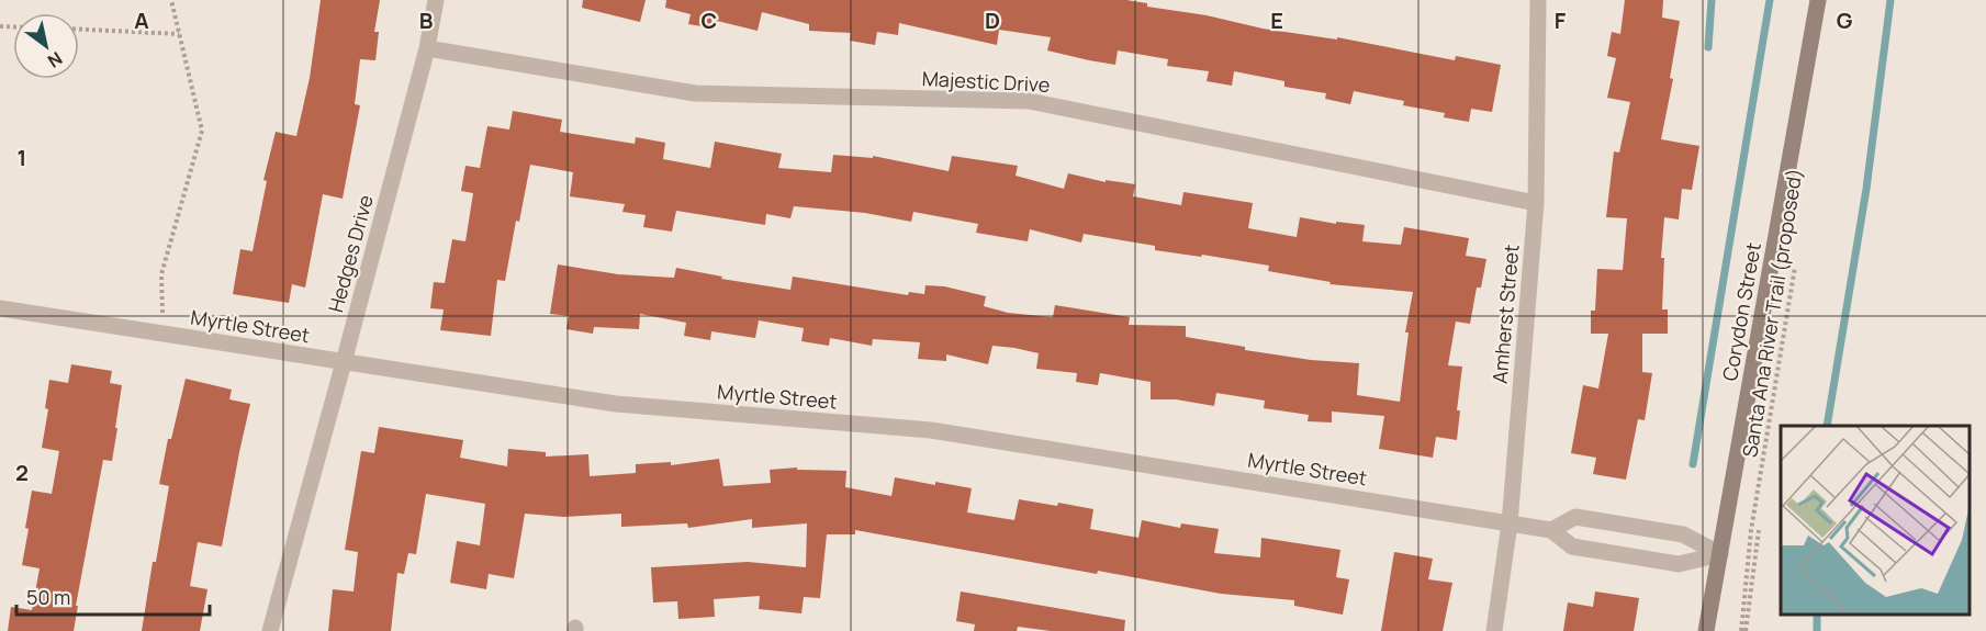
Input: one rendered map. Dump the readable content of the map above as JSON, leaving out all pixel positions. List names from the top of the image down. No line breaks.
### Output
{"streets":{"main road":["Corydon Street"],"street":["Majestic Drive","Hedges Drive","Amherst Street","Myrtle Street"],"path":["Santa Ana River Trail (proposed)"]},"crossings":[["Majestic Drive","Hedges Drive"],["Majestic Drive","Amherst Street"],["Hedges Drive","Myrtle Street"],["Corydon Street","Myrtle Street"],["Amherst Street","Myrtle Street"]],"scale_bar":"50 m","north":"bottom right","grid":{"columns":["A","B","C","D","E","F","G"],"rows":["1","2"]}}
